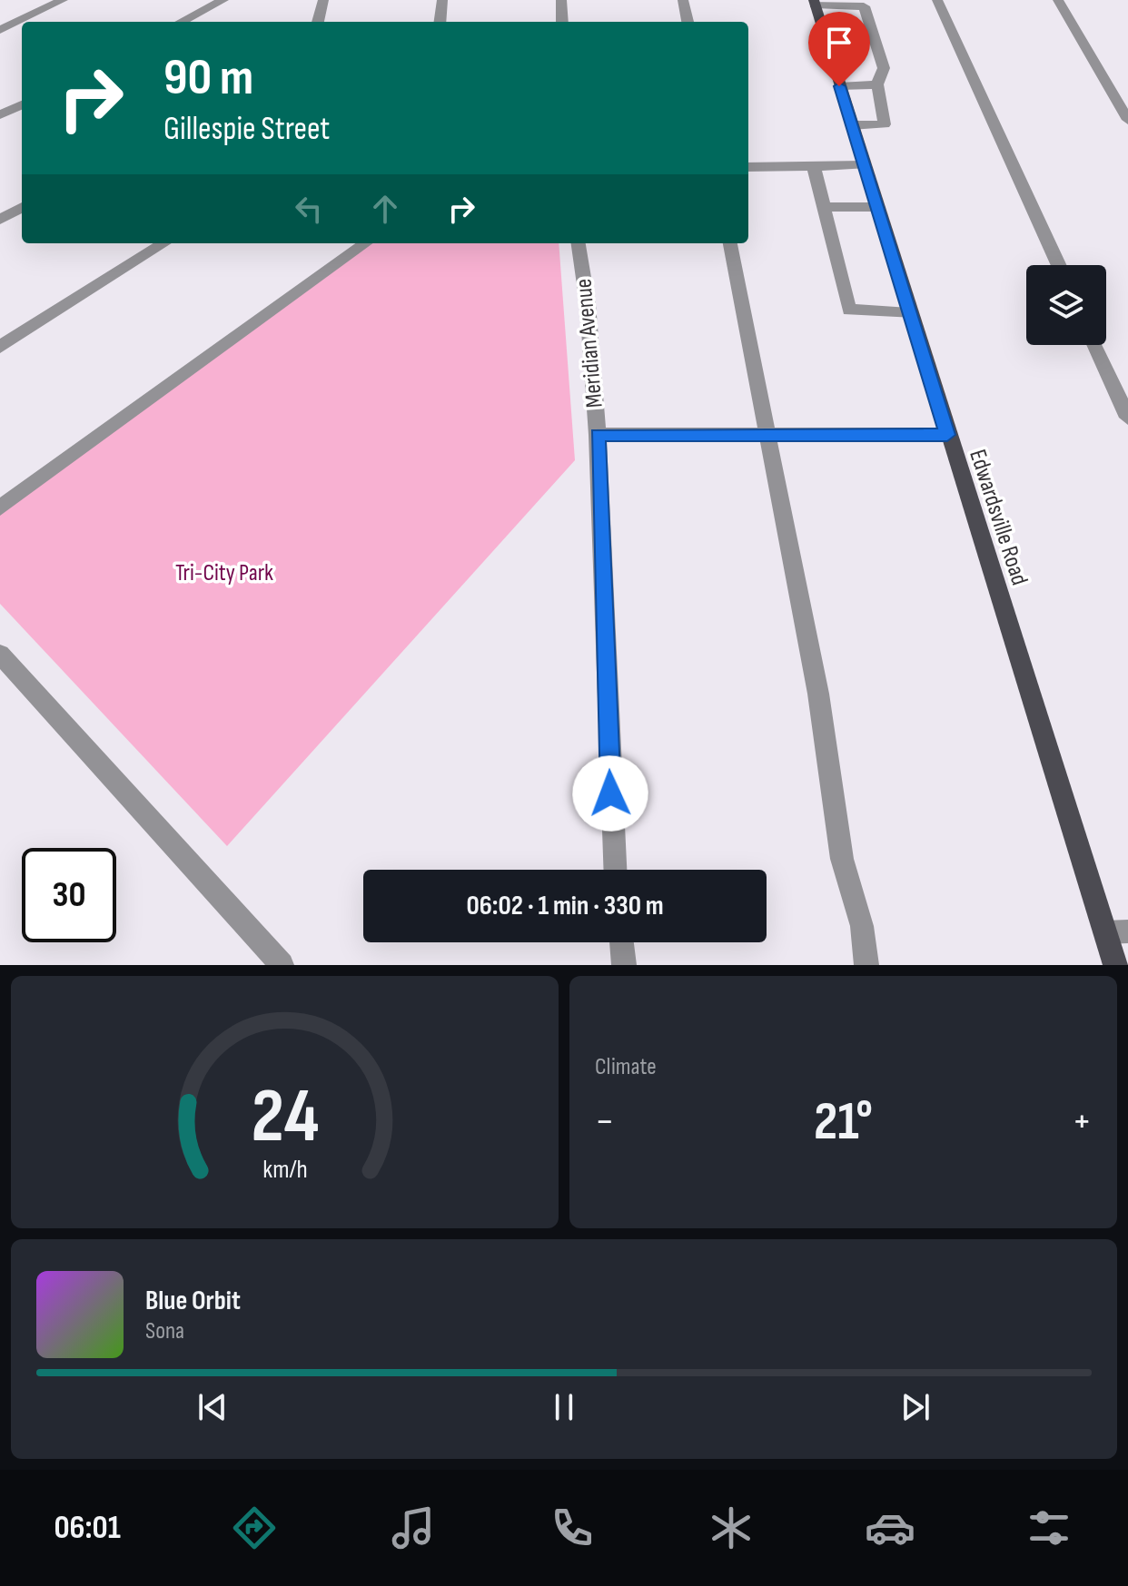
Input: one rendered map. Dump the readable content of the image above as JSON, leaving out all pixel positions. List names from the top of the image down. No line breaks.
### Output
{"streets":{"main road":["Edwardsville Road"],"street":["Meridian Avenue"]},"parks":["Tri-City Park"],"page":{"turn":["90 m","Gillespie Street"],"limit":"30","trip":"06:02 · 1 min · 330 m","tile":"Climate","heat":["−","21°","+"],"song":["Blue Orbit","Sona"],"tabs":"06:01","gauge":["24","km/h"]}}
